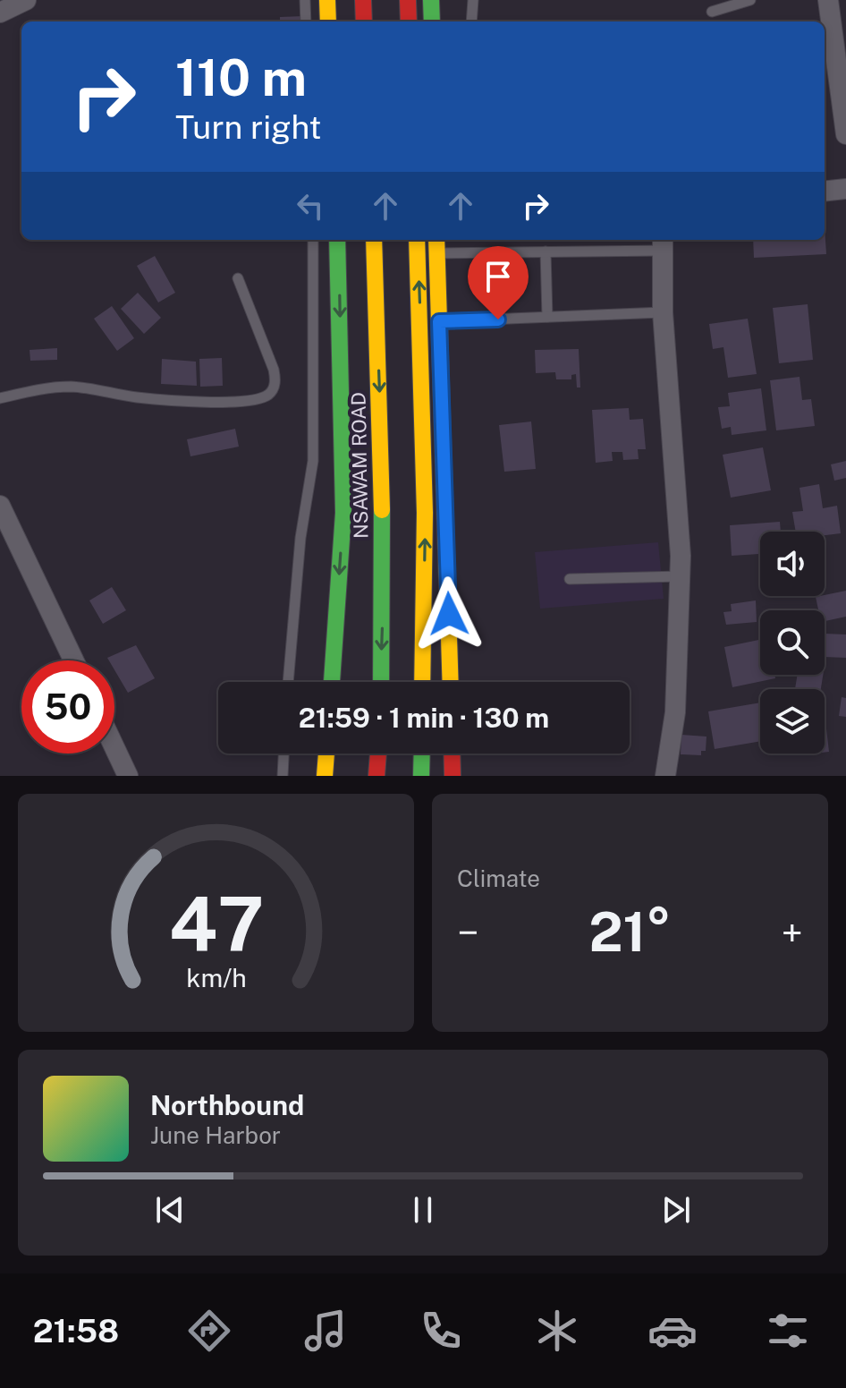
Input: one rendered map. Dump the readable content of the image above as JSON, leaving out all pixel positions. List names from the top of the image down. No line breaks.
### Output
{"streets":{"main road":["NSAWAM ROAD"]},"page":{"turn":["110 m","Turn right"],"limit":"50","trip":"21:59 · 1 min · 130 m","tile":"Climate","heat":["−","21°","+"],"song":["Northbound","June Harbor"],"tabs":"21:58","gauge":["47","km/h"]}}
